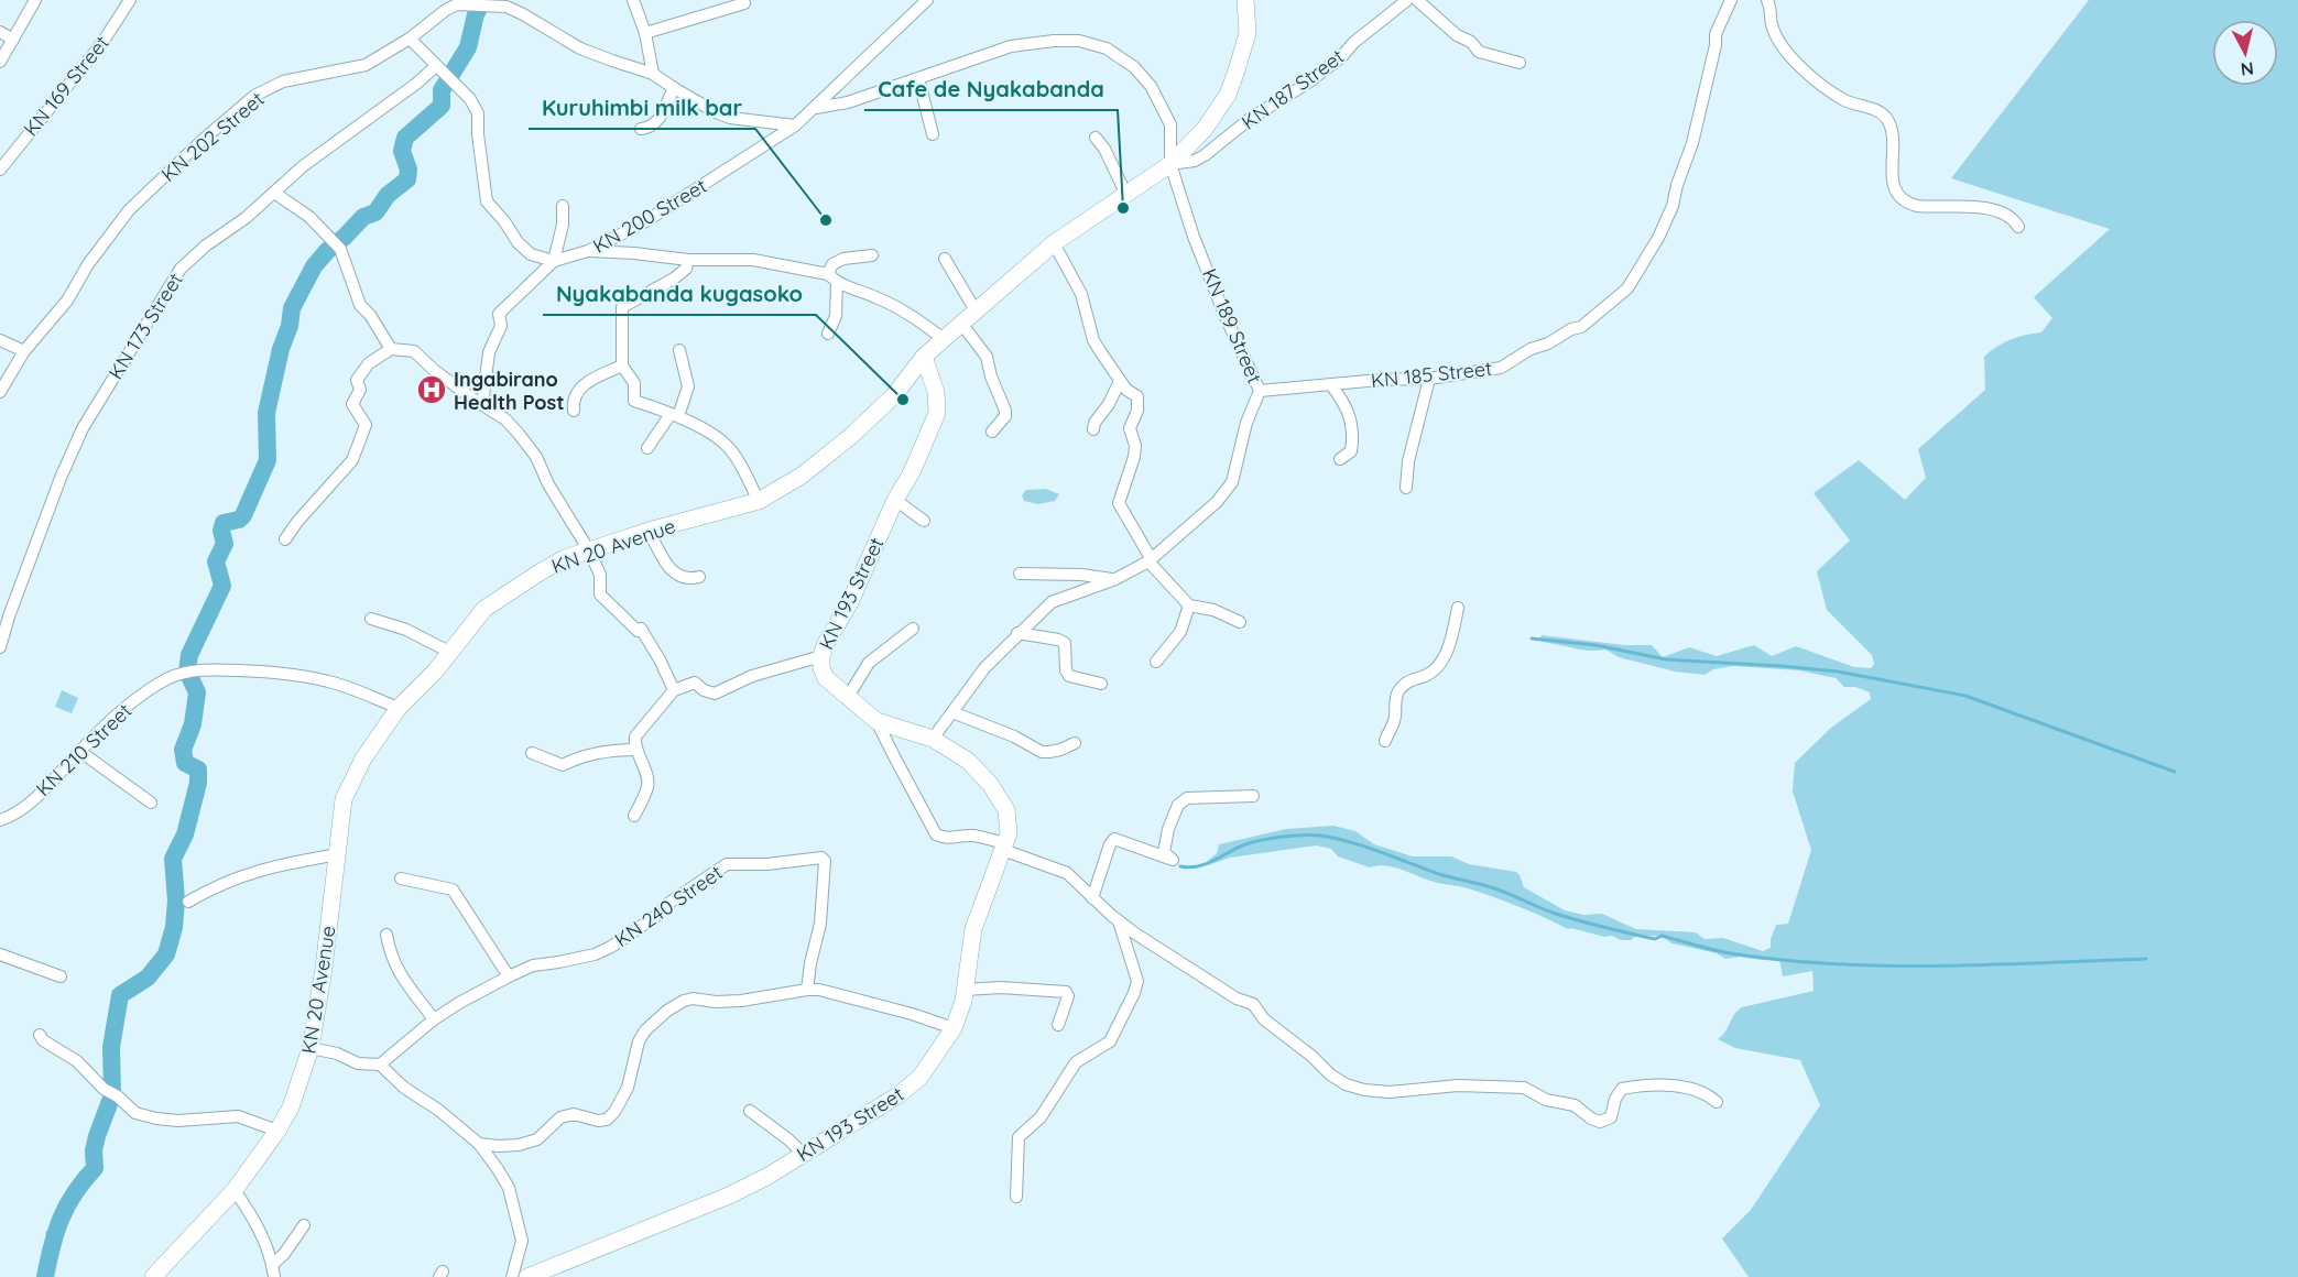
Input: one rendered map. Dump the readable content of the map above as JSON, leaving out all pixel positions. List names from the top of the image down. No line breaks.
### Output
{"streets":{"main road":["KN 20 Avenue","KN 193 Street"],"street":["KN 169 Street","KN 187 Street","KN 202 Street","KN 200 Street","KN 173 Street","KN 189 Street","KN 185 Street","KN 210 Street","KN 240 Street"]},"crossings":[["KN 187 Street","KN 189 Street"],["KN 187 Street","KN 20 Avenue"],["KN 202 Street","KN 200 Street"],["KN 189 Street","KN 185 Street"],["KN 189 Street","KN 20 Avenue"],["KN 189 Street","KN 193 Street"],["KN 20 Avenue","KN 193 Street"],["KN 20 Avenue","KN 210 Street"]],"places":{"other":["Cafe de Nyakabanda","Kuruhimbi milk bar","Nyakabanda kugasoko"],"hospital":["Ingabirano Health Post"]},"north":"bottom"}
